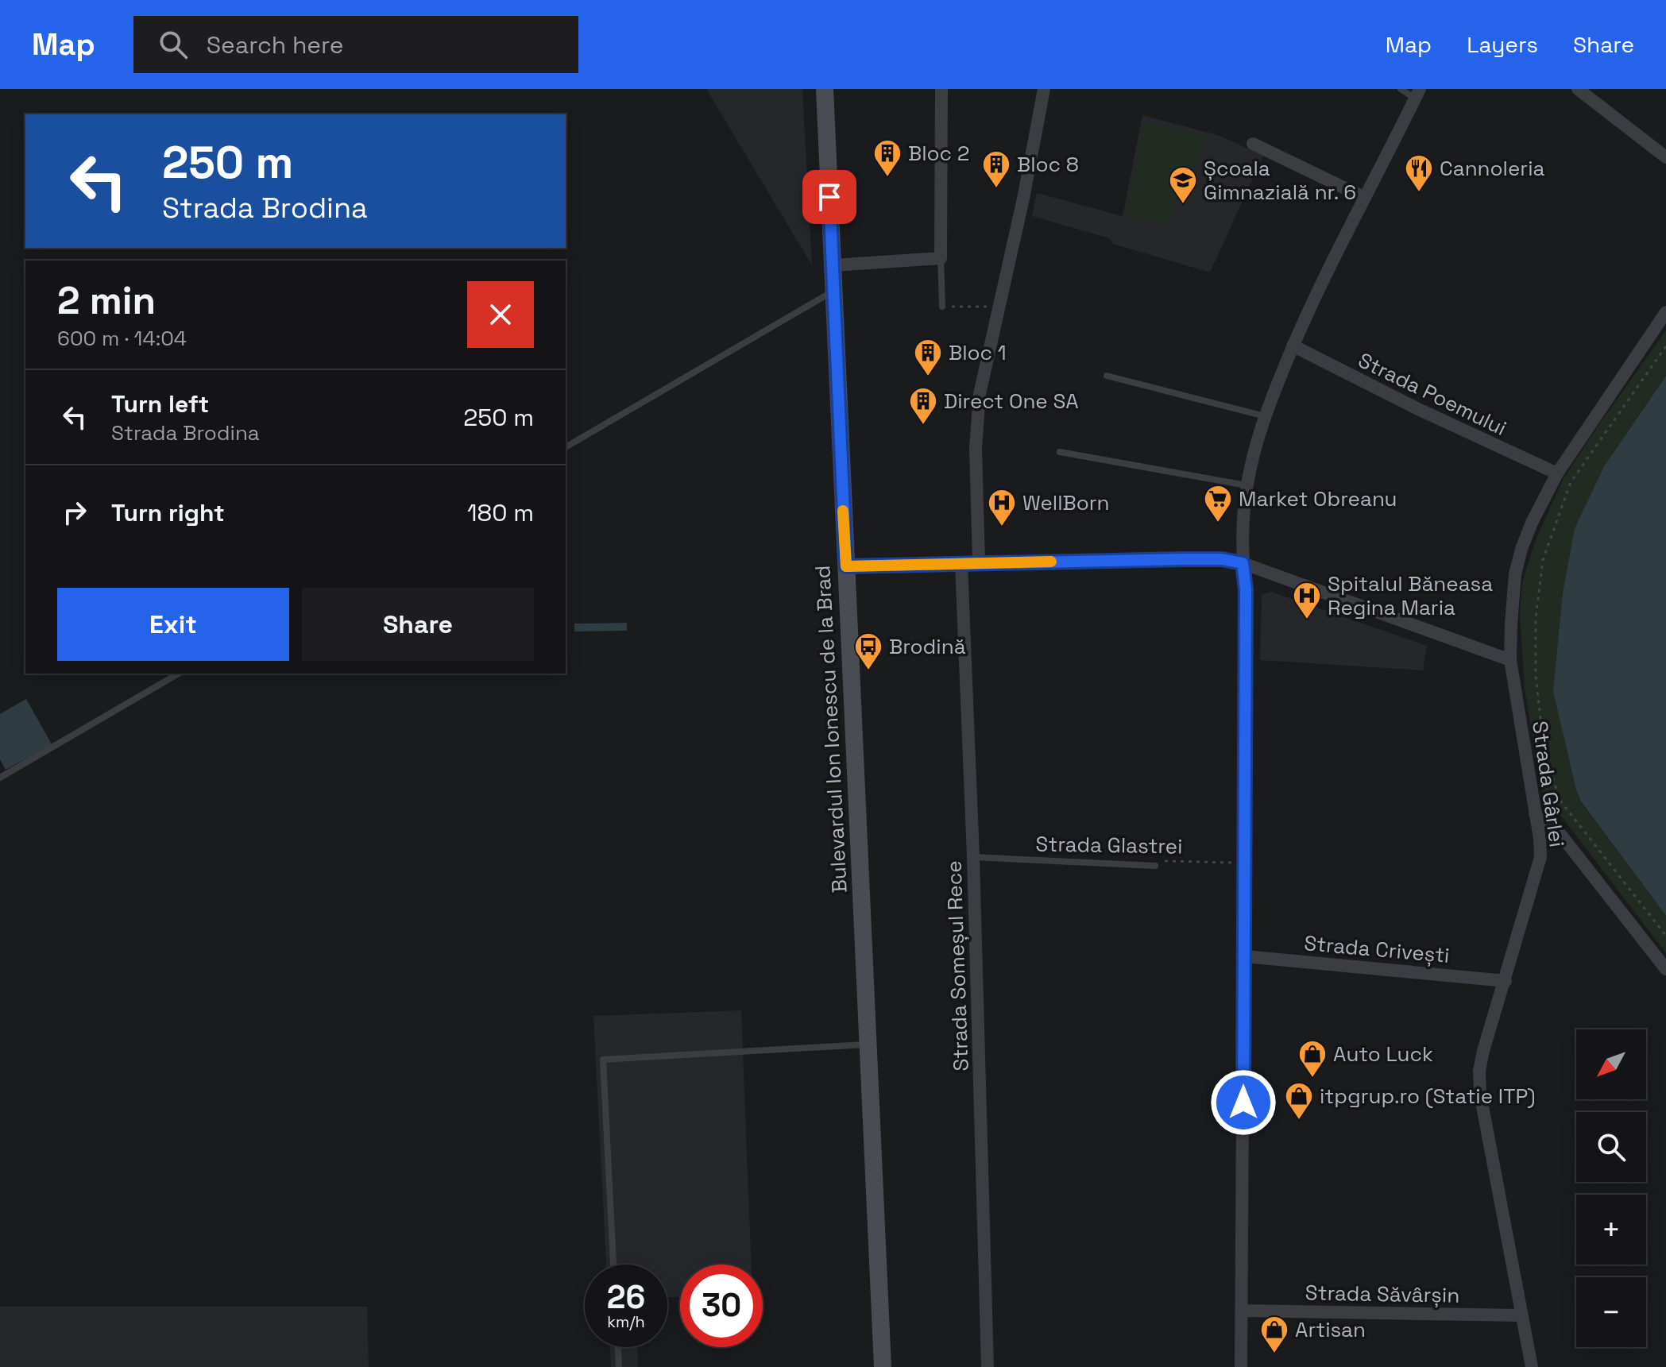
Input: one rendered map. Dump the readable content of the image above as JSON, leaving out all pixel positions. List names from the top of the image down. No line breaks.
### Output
{"streets":{"main road":["Bulevardul Ion Ionescu de la Brad"],"street":["Strada Poemului","Strada Gârlei","Strada Crivești","Strada Someșul Rece","Strada Săvârșin"],"lane":["Strada Glastrei"]},"crossings":[["Strada Poemului","Strada Gârlei"],["Strada Gârlei","Strada Crivești"],["Strada Gârlei","Strada Săvârșin"],["Strada Glastrei","Strada Someșul Rece"]],"places":{"building":["Bloc 2","Bloc 8","Bloc 1","Direct One SA"],"restaurant":["Cannoleria"],"school or university":["Școala Gimnazială nr. 6"],"supermarket":["Market Obreanu"],"hospital":["WellBorn","Spitalul Băneasa Regina Maria"],"bus stop":["Brodină"],"shop":["Auto Luck","itpgrup.ro (Statie ITP)","Artisan"]},"north":"bottom left","page":{"header":"Map","search":"Search here","nav":["Map","Layers","Share"],"turn":["250 m","Strada Brodina"],"heading":["2 min","600 m · 14:04"],"list":[{"name":"Turn left","note":"Strada Brodina","value":"250 m"},{"name":"Turn right","value":"180 m"}],"buttons":["Exit","Share"],"map_buttons":["+","−"],"speed":"26 km/h","limit":"30"}}
